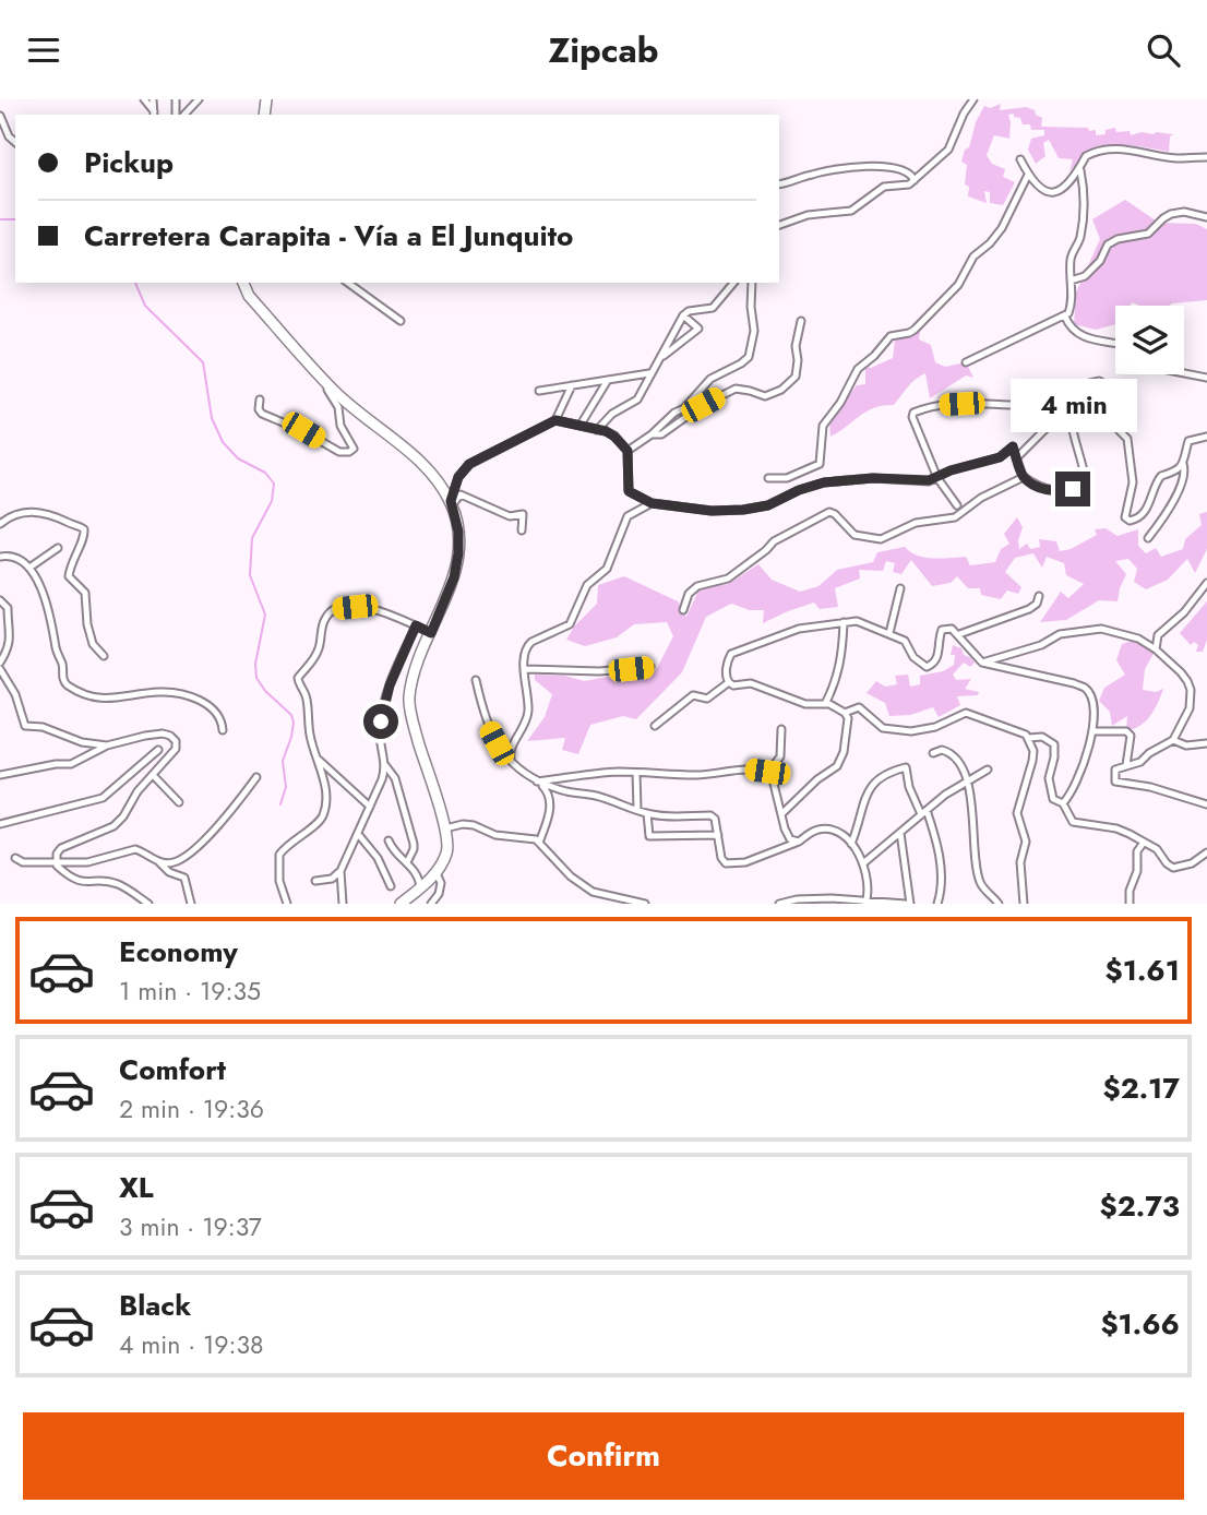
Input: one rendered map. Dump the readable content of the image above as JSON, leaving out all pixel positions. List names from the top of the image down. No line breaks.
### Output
{"page":{"header":"Zipcab","banner":["Pickup","Carretera Carapita - Vía a El Junquito"],"bubble":"4 min","list":[{"name":"Economy","note":"1 min · 19:35","value":"$1.61"},{"name":"Comfort","note":"2 min · 19:36","value":"$2.17"},{"name":"XL","note":"3 min · 19:37","value":"$2.73"},{"name":"Black","note":"4 min · 19:38","value":"$1.66"}],"buttons":"Confirm"}}
